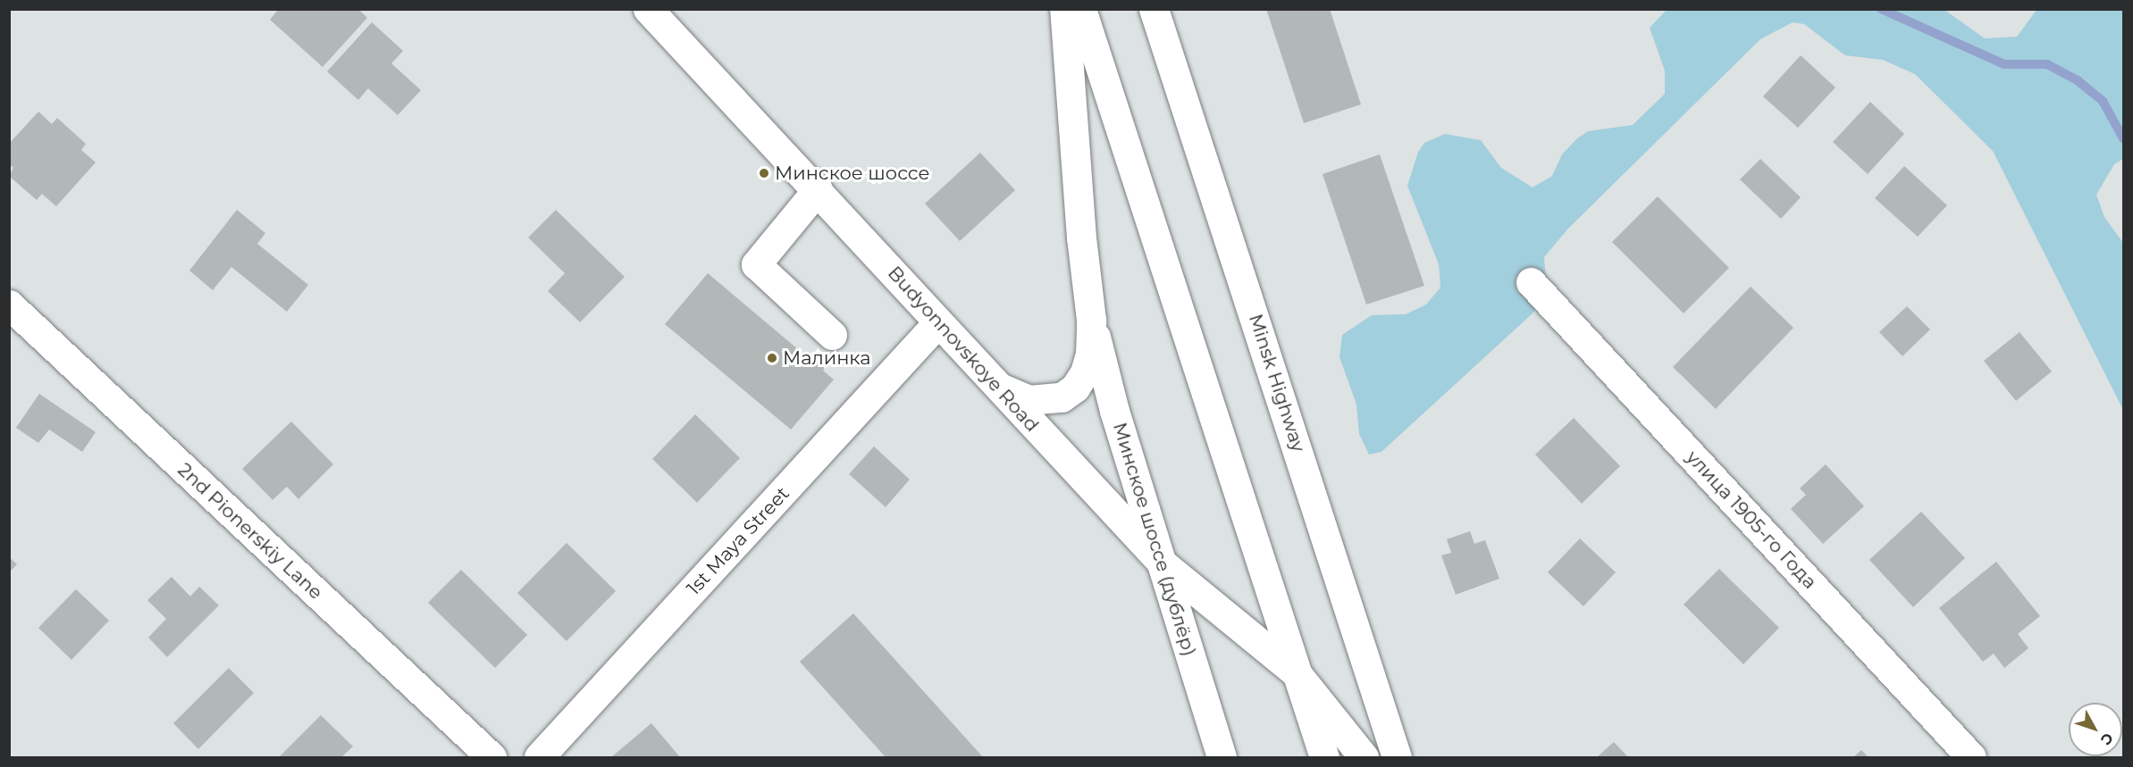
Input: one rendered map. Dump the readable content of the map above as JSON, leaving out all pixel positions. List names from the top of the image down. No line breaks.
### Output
{"streets":{"main road":["Budyonnovskoye Road","Minsk Highway","улица 1905-го Года","2nd Pionerskiy Lane","Минское шоссе (дублёр)","1st Maya Street"]},"crossings":[["Budyonnovskoye Road","Минское шоссе (дублёр)"],["Budyonnovskoye Road","1st Maya Street"]],"places":["Минское шоссе","Малинка"],"north":"bottom right"}
